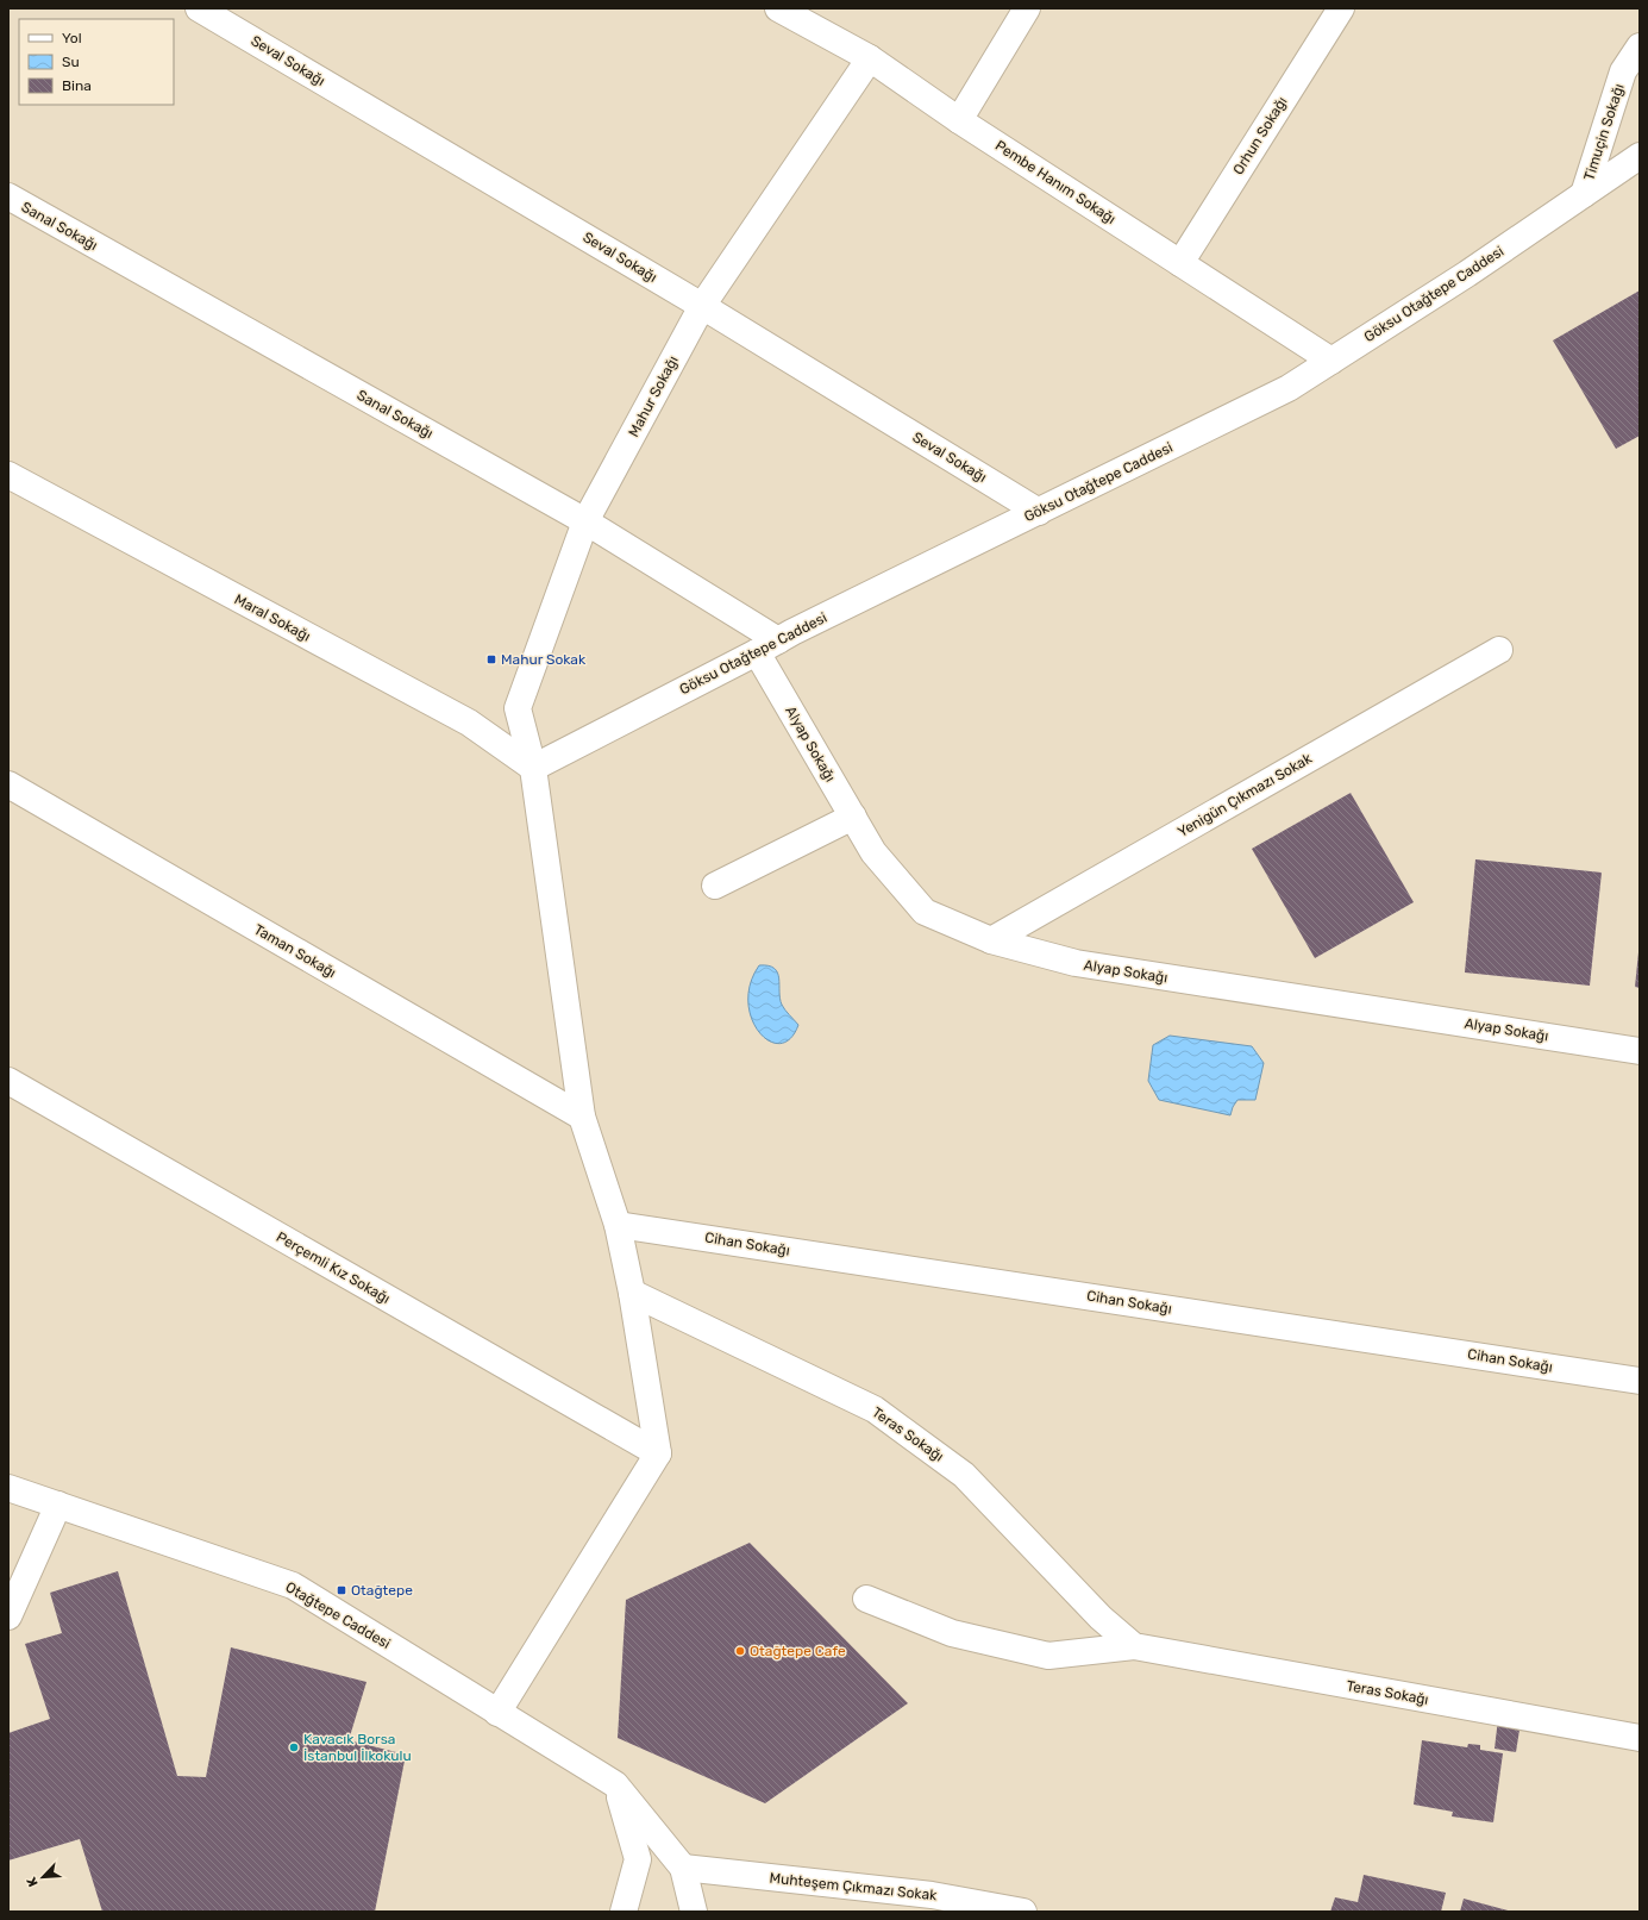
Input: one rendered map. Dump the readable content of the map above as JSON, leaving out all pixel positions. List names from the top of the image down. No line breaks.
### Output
{"streets":{"street":["Seval Sokağı","Timuçin Sokağı","Orhun Sokağı","Pembe Hanım Sokağı","Sanal Sokağı","Göksu Otağtepe Caddesi","Mahur Sokağı","Maral Sokağı","Alyap Sokağı","Yenigün Çıkmazı Sokak","Taman Sokağı","Cihan Sokağı","Perçemli Kız Sokağı","Teras Sokağı","Otağtepe Caddesi","Muhteşem Çıkmazı Sokak"]},"crossings":[["Seval Sokağı","Göksu Otağtepe Caddesi"],["Seval Sokağı","Mahur Sokağı"],["Timuçin Sokağı","Göksu Otağtepe Caddesi"],["Orhun Sokağı","Pembe Hanım Sokağı"],["Pembe Hanım Sokağı","Göksu Otağtepe Caddesi"],["Pembe Hanım Sokağı","Mahur Sokağı"],["Sanal Sokağı","Göksu Otağtepe Caddesi"],["Sanal Sokağı","Mahur Sokağı"],["Sanal Sokağı","Alyap Sokağı"],["Göksu Otağtepe Caddesi","Mahur Sokağı"],["Göksu Otağtepe Caddesi","Maral Sokağı"],["Göksu Otağtepe Caddesi","Alyap Sokağı"],["Mahur Sokağı","Maral Sokağı"],["Mahur Sokağı","Taman Sokağı"],["Mahur Sokağı","Cihan Sokağı"],["Mahur Sokağı","Perçemli Kız Sokağı"],["Mahur Sokağı","Teras Sokağı"],["Alyap Sokağı","Yenigün Çıkmazı Sokak"],["Otağtepe Caddesi","Muhteşem Çıkmazı Sokak"]],"places":{"transit":["Mahur Sokak","Otağtepe"],"other":["Otağtepe Cafe","Kavacık Borsa İstanbul İlkokulu"]},"legend":["Yol","Su","Bina"],"north":"bottom left"}
